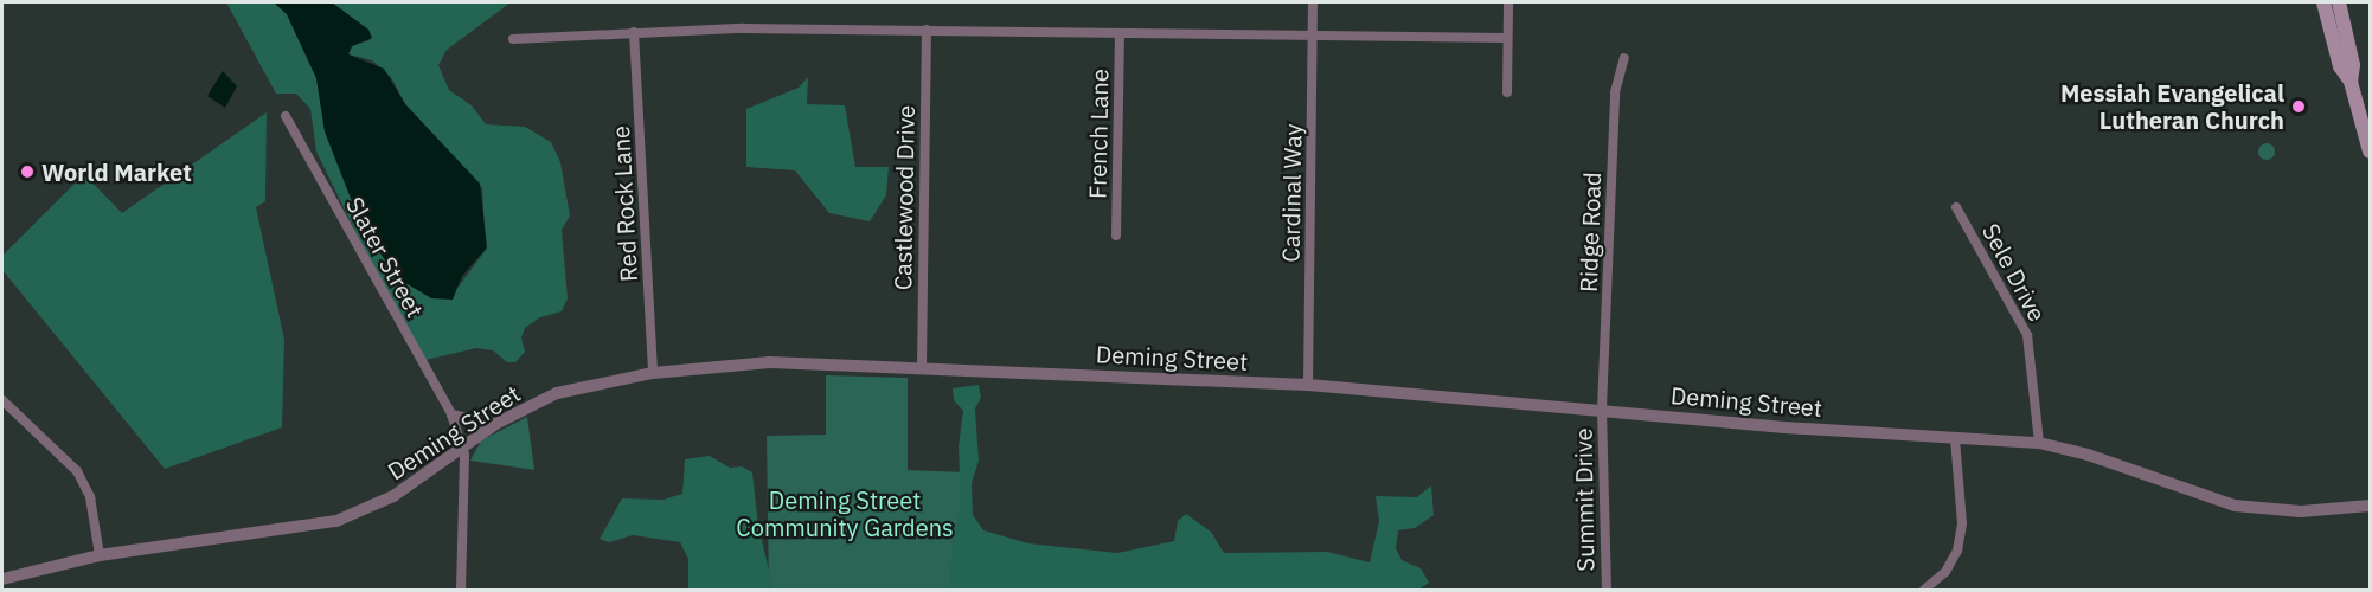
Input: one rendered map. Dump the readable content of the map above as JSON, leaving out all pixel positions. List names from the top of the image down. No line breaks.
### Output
{"streets":{"street":["French Lane","Cardinal Way","Castlewood Drive","Red Rock Lane","Ridge Road","Slater Street","Sele Drive","Deming Street","Summit Drive"]},"crossings":[["Cardinal Way","Deming Street"],["Castlewood Drive","Deming Street"],["Red Rock Lane","Deming Street"],["Ridge Road","Deming Street"],["Ridge Road","Summit Drive"],["Slater Street","Deming Street"],["Sele Drive","Deming Street"],["Deming Street","Summit Drive"]],"parks":["Deming Street Community Gardens"],"places":["Messiah Evangelical Lutheran Church","World Market"]}
